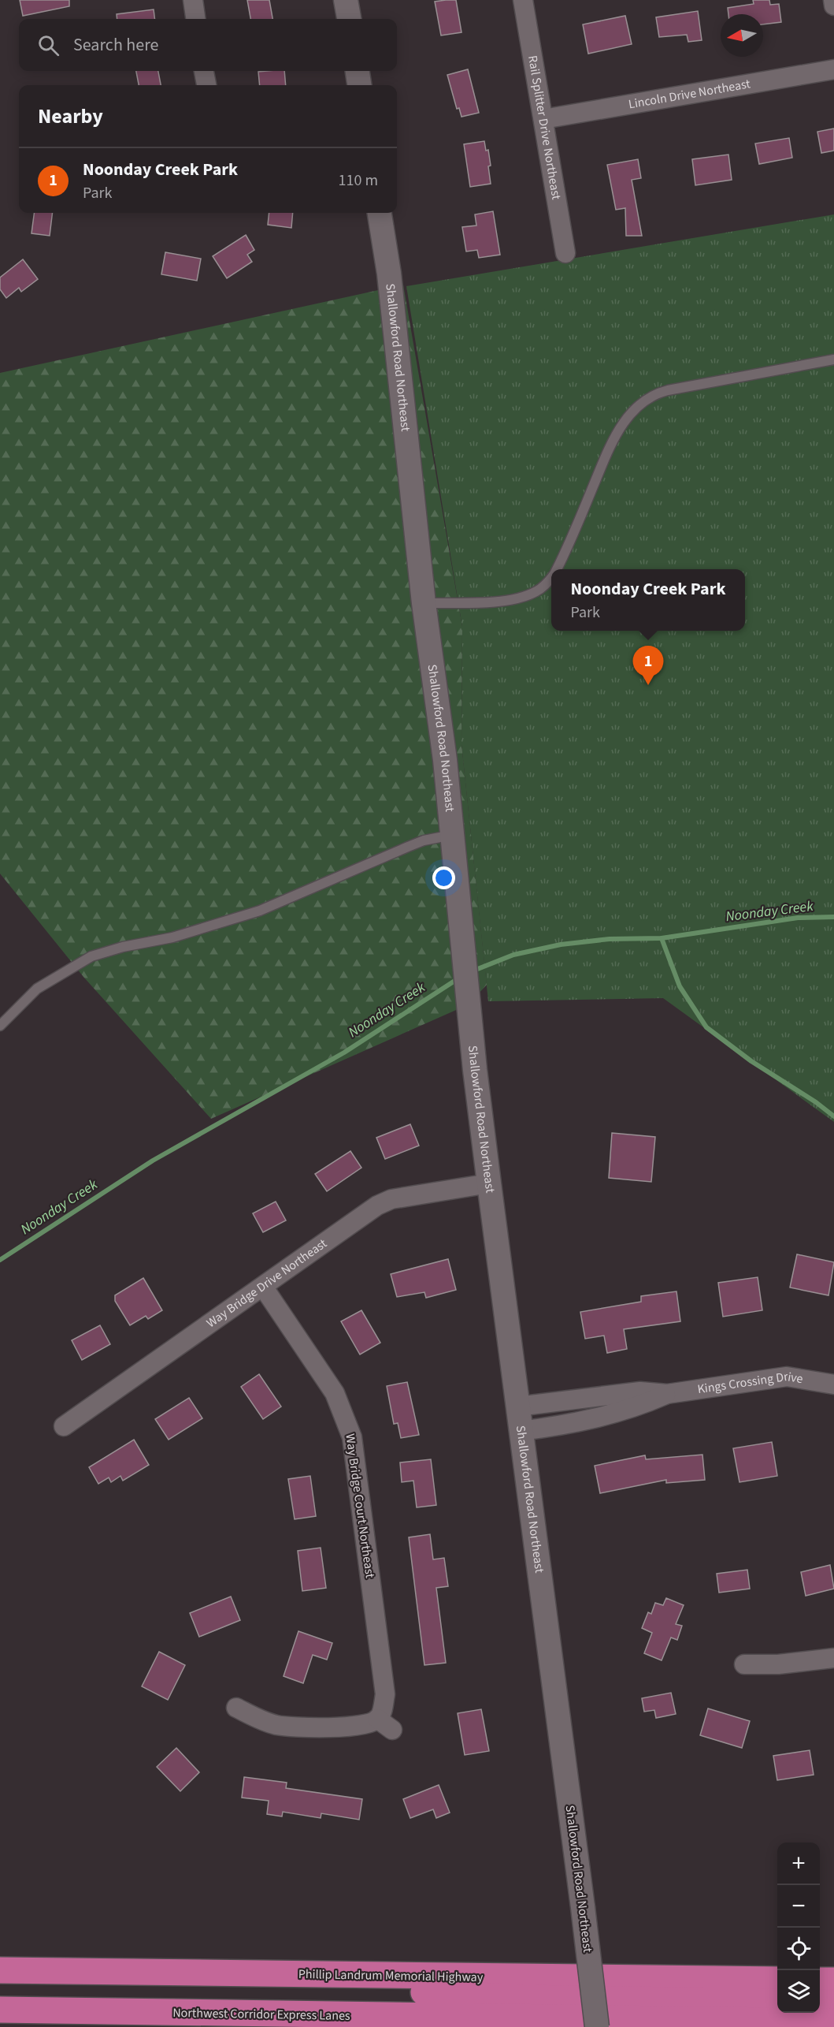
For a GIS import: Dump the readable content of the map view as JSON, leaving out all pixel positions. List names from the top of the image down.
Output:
{
  "streets": {
    "highway": ["Phillip Landrum Memorial Highway", "Northwest Corridor Express Lanes"],
    "street": [
      "Lincoln Drive Northeast",
      "Rail Splitter Drive Northeast",
      "Shallowford Road Northeast",
      "Way Bridge Drive Northeast",
      "Kings Crossing Drive",
      "Way Bridge Court Northeast"
    ]
  },
  "crossings": [
    ["Lincoln Drive Northeast", "Rail Splitter Drive Northeast"],
    ["Shallowford Road Northeast", "Way Bridge Drive Northeast"],
    ["Shallowford Road Northeast", "Kings Crossing Drive"],
    ["Way Bridge Drive Northeast", "Way Bridge Court Northeast"]
  ],
  "water": ["Noonday Creek"],
  "north": "left",
  "page": {
    "search": "Search here",
    "heading": "Nearby",
    "list": [
      {
        "mark": "1",
        "name": "Noonday Creek Park",
        "note": "Park",
        "value": "110 m"
      }
    ],
    "popup": ["Noonday Creek Park", "Park"],
    "pins": "1",
    "map_buttons": ["+", "−"]
  }
}
